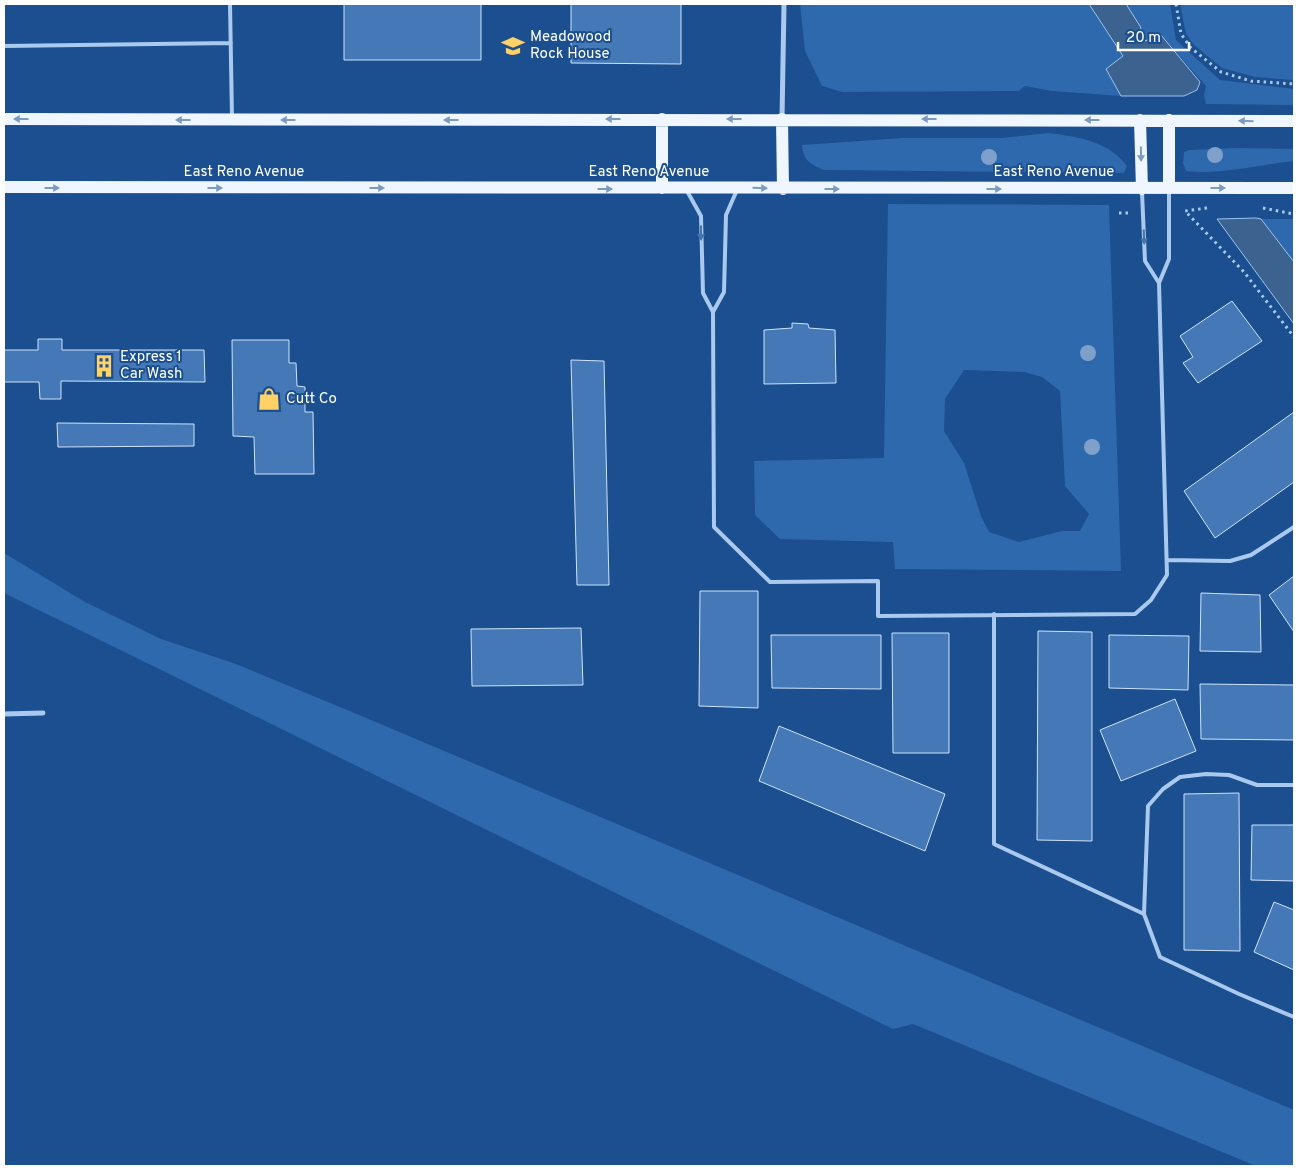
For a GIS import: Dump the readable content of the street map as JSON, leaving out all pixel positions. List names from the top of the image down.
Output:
{
  "streets": {
    "main road": ["East Reno Avenue"]
  },
  "places": {
    "school or university": ["Meadowood Rock House"],
    "building": ["Express 1 Car Wash"],
    "shop": ["Cutt Co"]
  },
  "scale_bar": "20 m"
}
